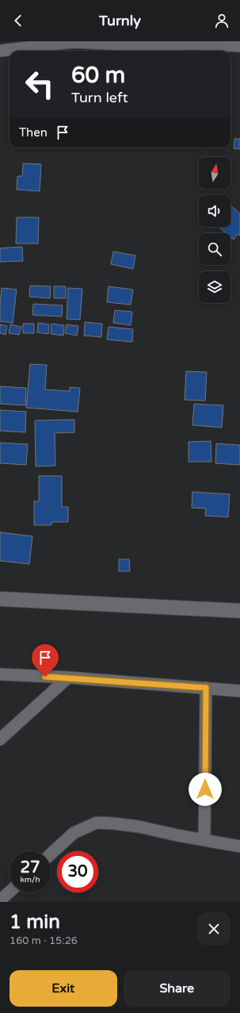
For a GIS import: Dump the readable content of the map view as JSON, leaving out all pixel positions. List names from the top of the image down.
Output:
{
  "north": "top",
  "page": {
    "header": "Turnly",
    "turn": ["60 m", "Turn left"],
    "then": "Then",
    "speed": "27 km/h",
    "limit": "30",
    "heading": ["1 min", "160 m · 15:26"],
    "buttons": ["Exit", "Share"]
  }
}
